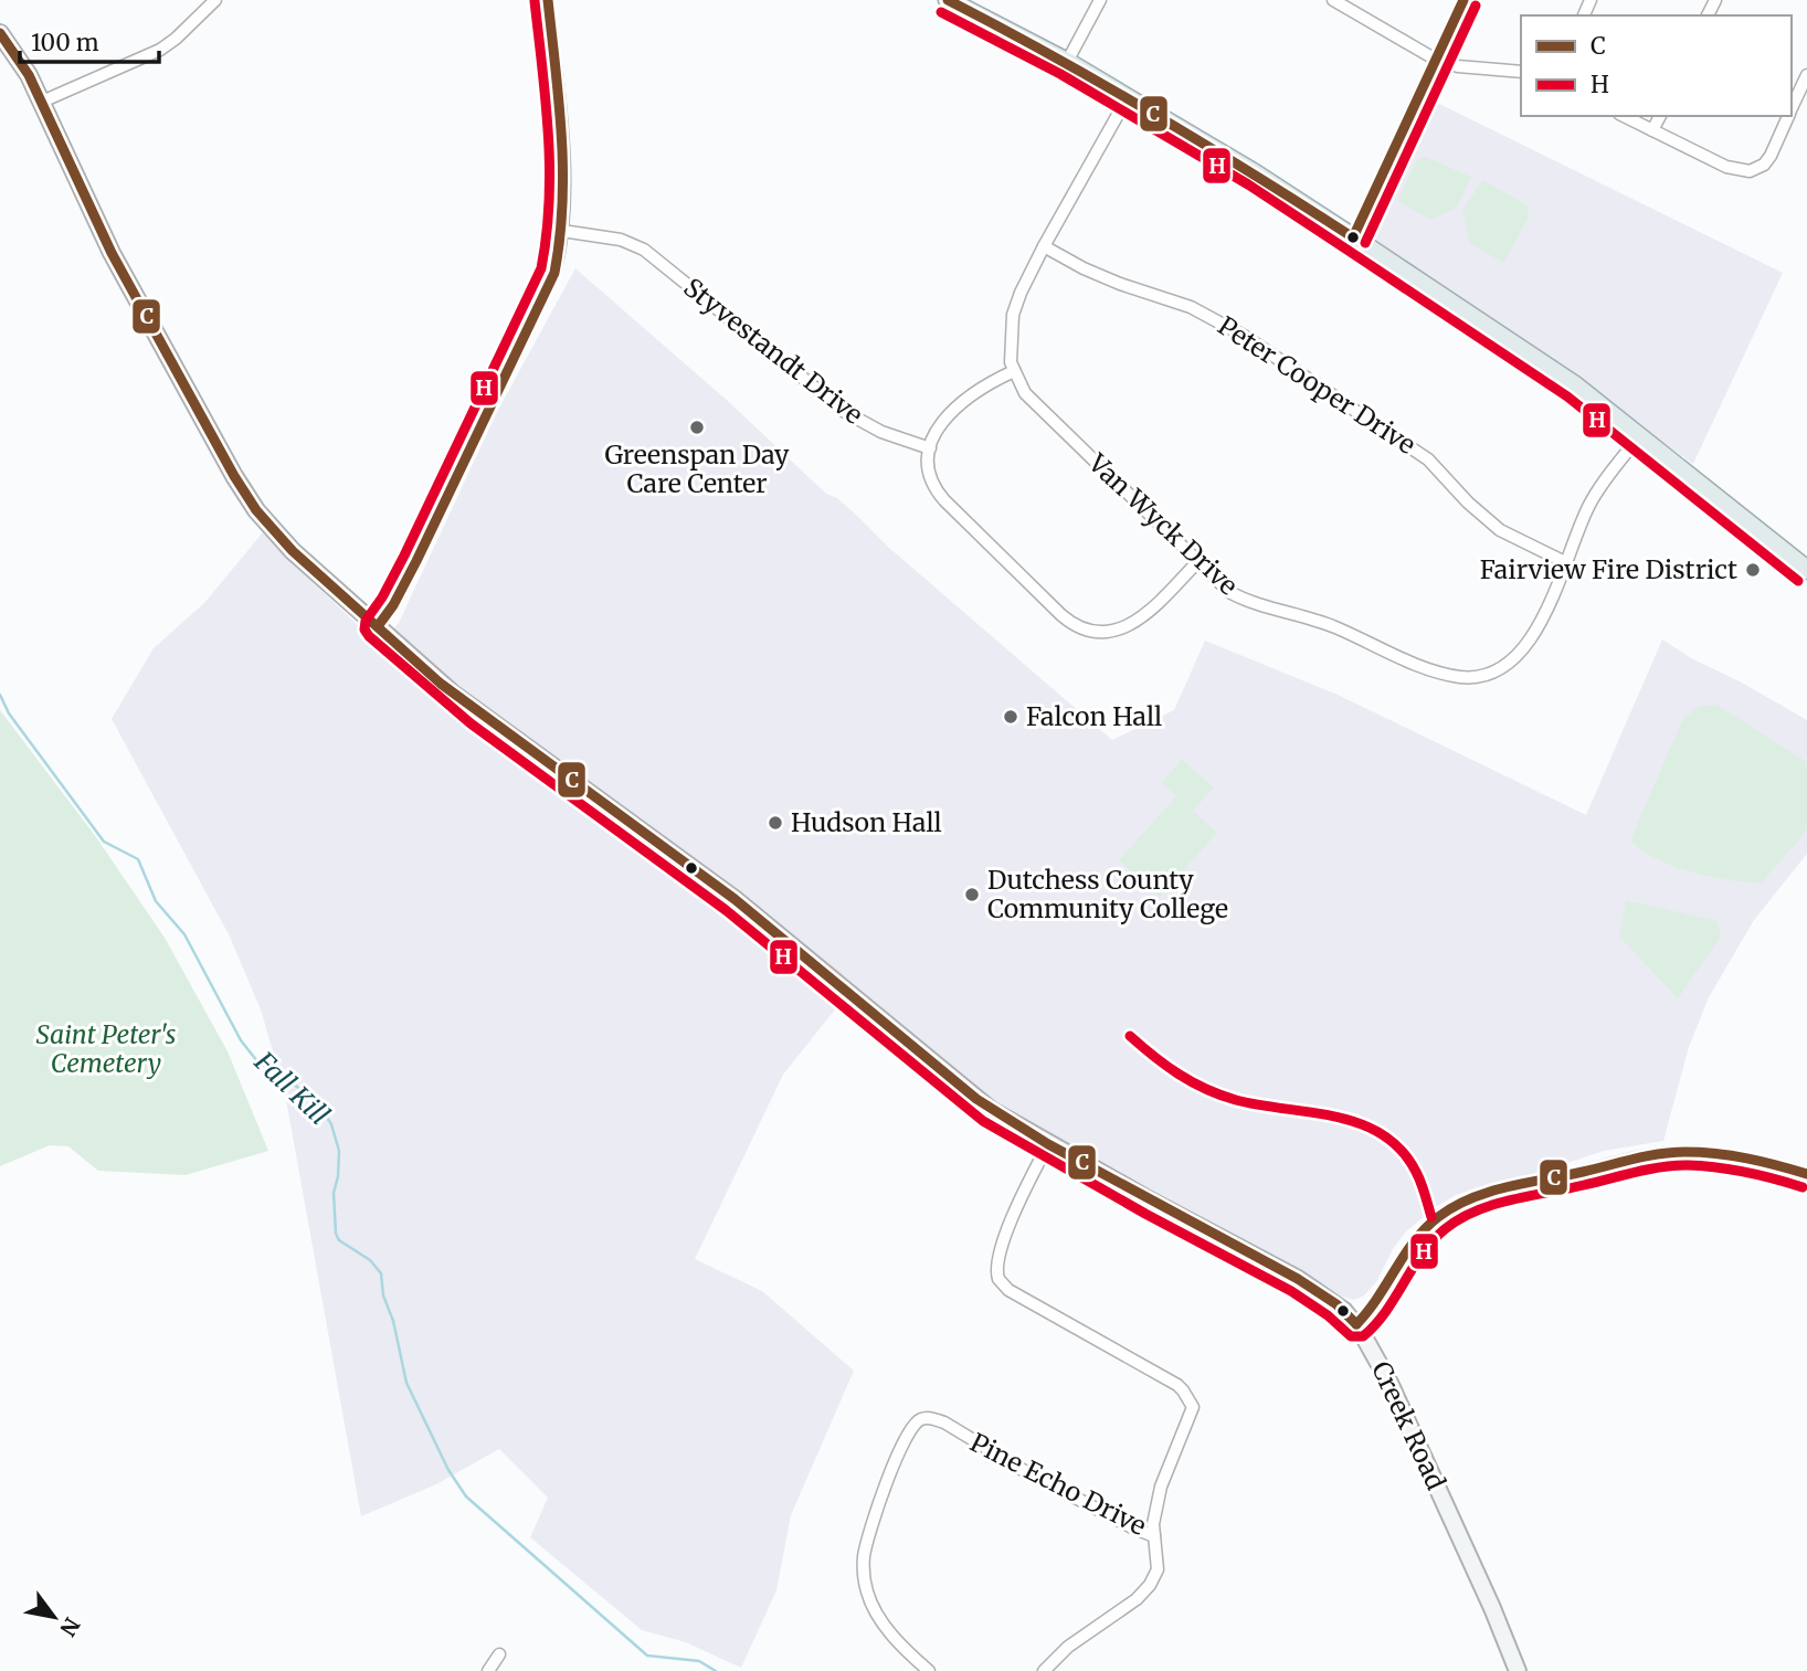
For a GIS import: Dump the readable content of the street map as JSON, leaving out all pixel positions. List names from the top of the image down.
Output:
{
  "streets": {
    "street": [
      "Styvestandt Drive",
      "Peter Cooper Drive",
      "Van Wyck Drive",
      "Creek Road",
      "Pine Echo Drive"
    ]
  },
  "crossings": [
    ["Peter Cooper Drive", "Van Wyck Drive"],
    ["Creek Road", "Pine Echo Drive"]
  ],
  "water": ["Fall Kill"],
  "parks": ["Saint Peter's Cemetery"],
  "places": [
    "Greenspan Day Care Center",
    "Fairview Fire District",
    "Falcon Hall",
    "Hudson Hall",
    "Dutchess County Community College"
  ],
  "lines": ["transit line C", "transit line H"],
  "legend": ["C", "H"],
  "scale_bar": "100 m",
  "north": "bottom right"
}
